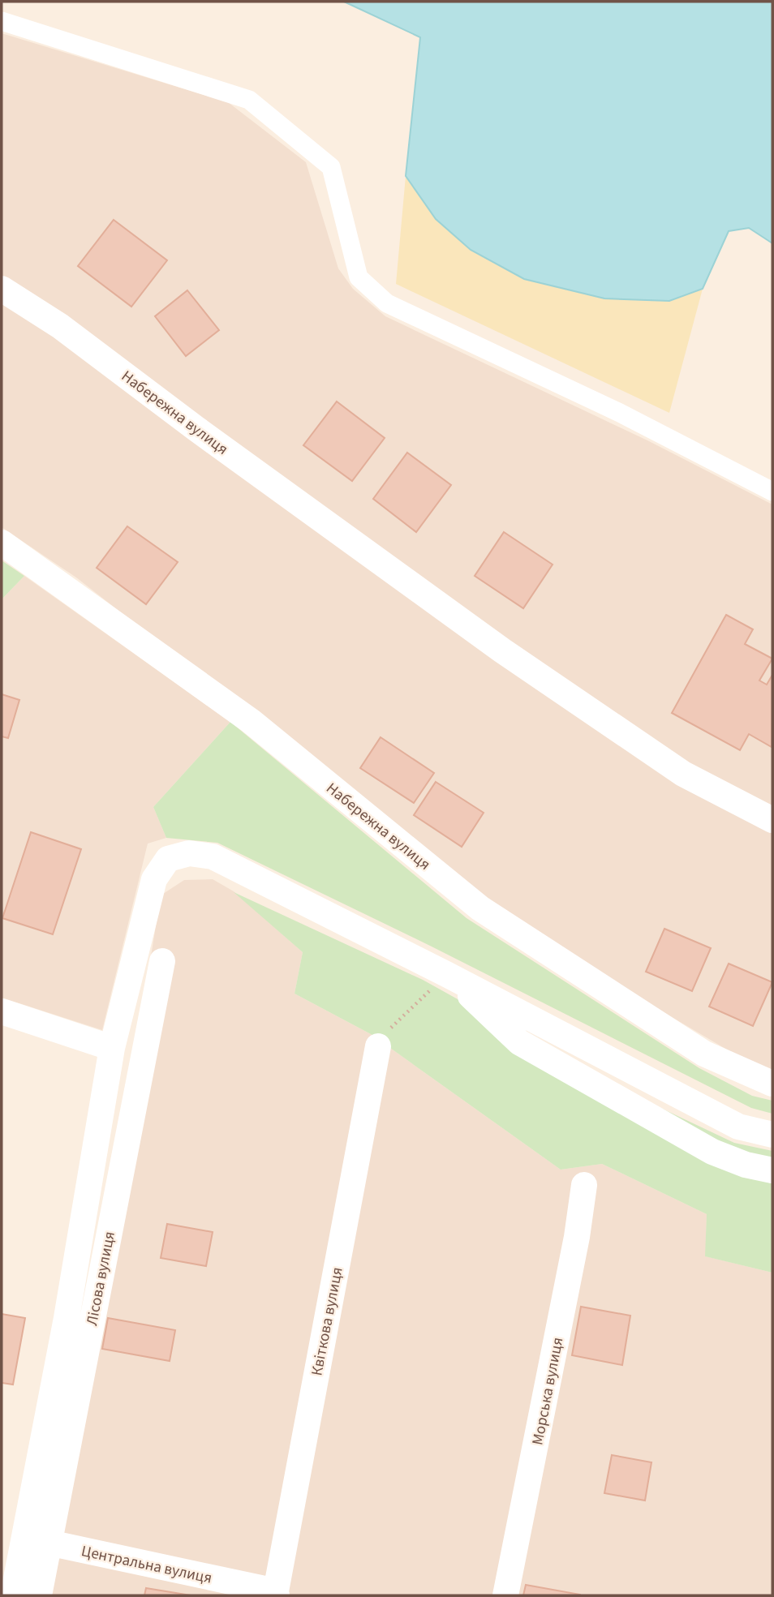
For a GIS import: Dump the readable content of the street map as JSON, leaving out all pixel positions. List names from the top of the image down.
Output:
{
  "streets": {
    "street": [
      "Набережна вулиця",
      "Лісова вулиця",
      "Квіткова вулиця",
      "Морська вулиця",
      "Центральна вулиця"
    ]
  },
  "crossings": [
    ["Лісова вулиця", "Центральна вулиця"],
    ["Квіткова вулиця", "Центральна вулиця"]
  ]
}
